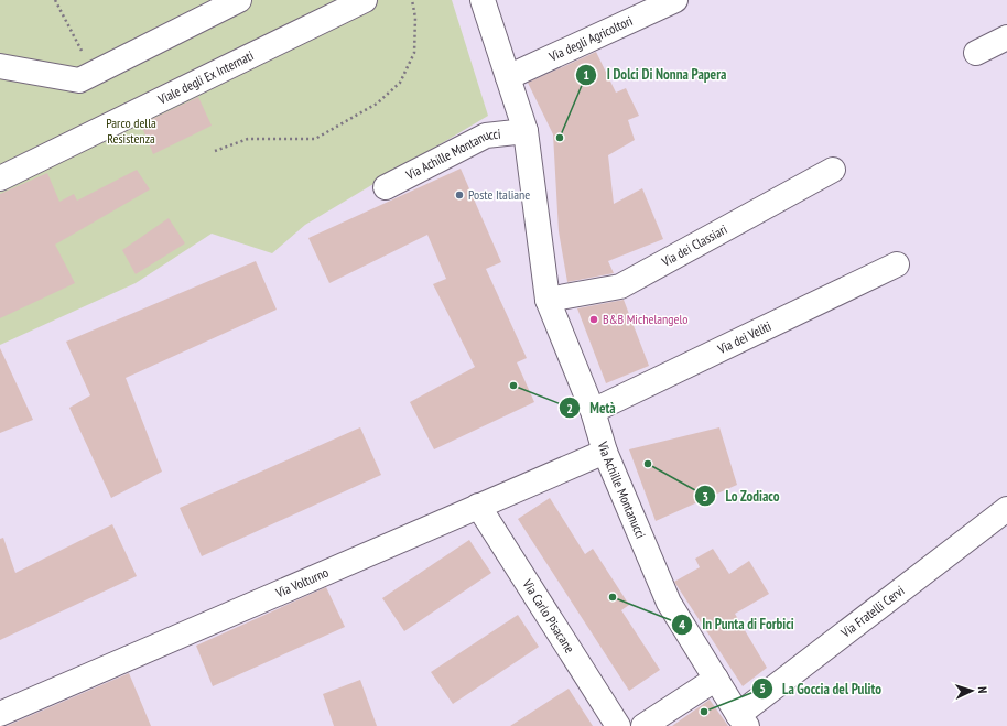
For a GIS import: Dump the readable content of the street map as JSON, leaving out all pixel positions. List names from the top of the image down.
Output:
{
  "streets": {
    "street": [
      "Via degli Agricoltori",
      "Viale degli Ex Internati",
      "Via Achille Montanucci",
      "Via dei Classiari",
      "Via dei Veliti",
      "Via Volturno",
      "Via Fratelli Cervi",
      "Via Carlo Pisacane"
    ]
  },
  "crossings": [
    ["Via degli Agricoltori", "Via Achille Montanucci"],
    ["Via Achille Montanucci", "Via dei Classiari"],
    ["Via Achille Montanucci", "Via dei Veliti"],
    ["Via Achille Montanucci", "Via Volturno"],
    ["Via Achille Montanucci", "Via Fratelli Cervi"],
    ["Via Volturno", "Via Carlo Pisacane"]
  ],
  "parks": ["Parco della Resistenza"],
  "places": [
    "I Dolci Di Nonna Papera",
    "Poste Italiane",
    "B&B Michelangelo",
    "Metà",
    "Lo Zodiaco",
    "In Punta di Forbici",
    "La Goccia del Pulito"
  ],
  "north": "right"
}
